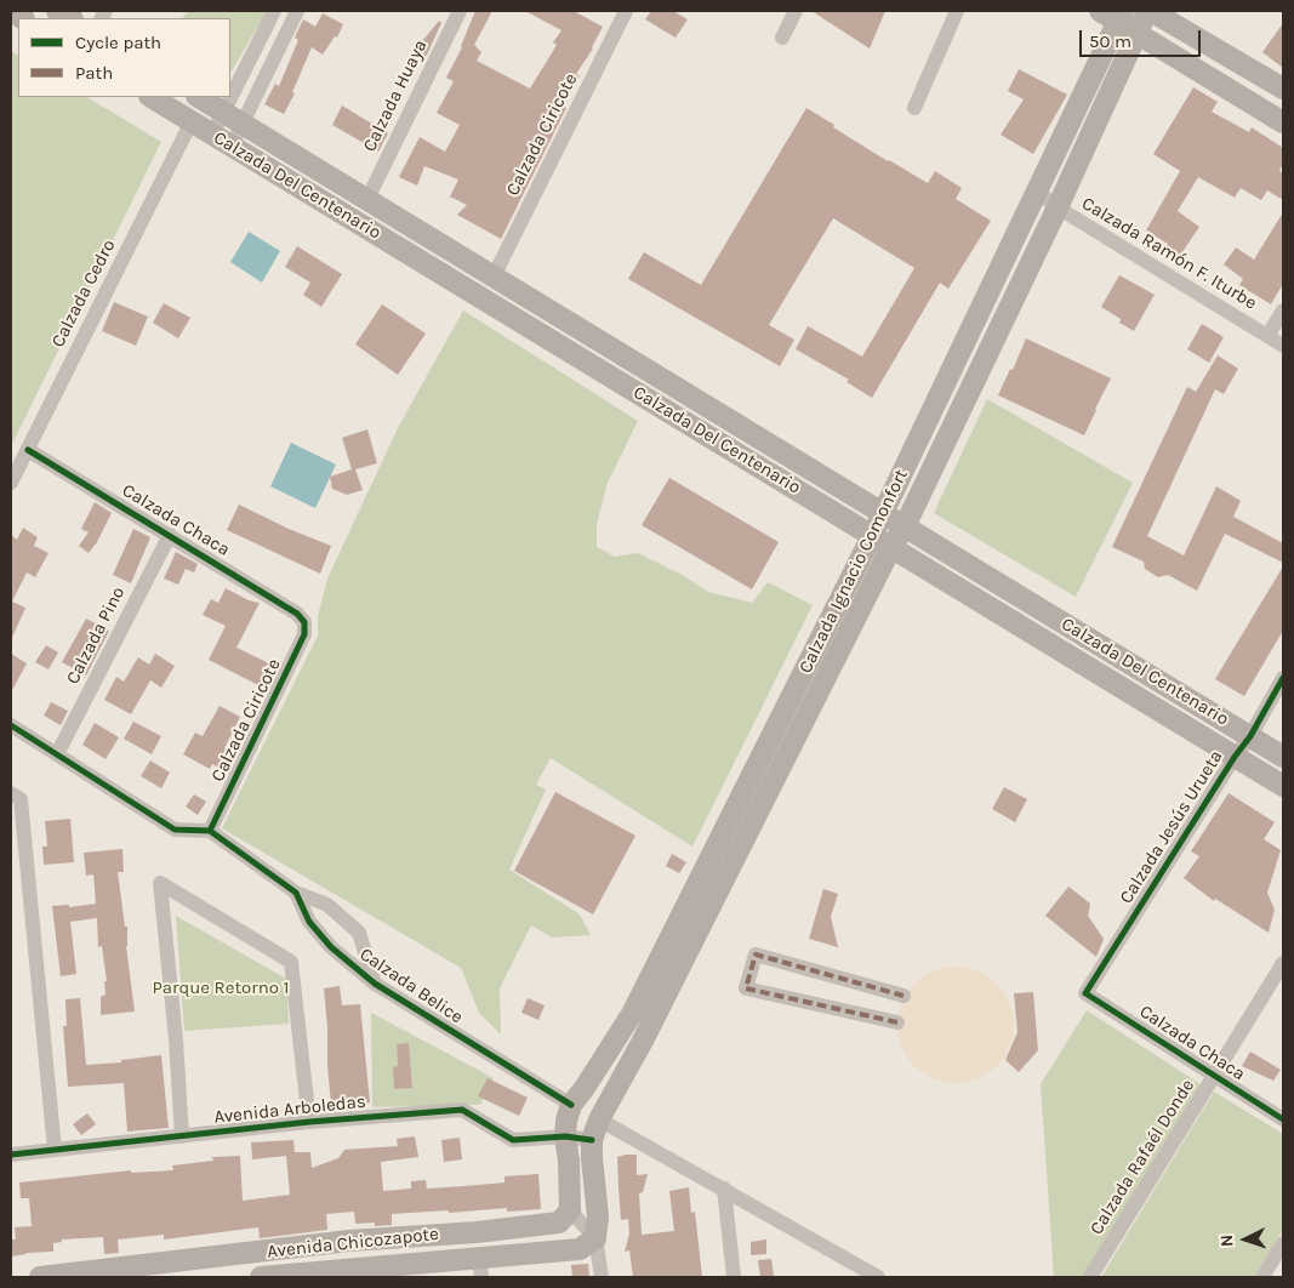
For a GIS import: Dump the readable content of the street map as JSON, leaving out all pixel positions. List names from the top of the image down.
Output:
{
  "streets": {
    "main road": ["Calzada Del Centenario", "Calzada Ignacio Comonfort", "Avenida Chicozapote"],
    "street": [
      "Calzada Huaya",
      "Calzada Ciricote",
      "Calzada Ramón F. Iturbe",
      "Calzada Cedro",
      "Calzada Chaca",
      "Calzada Pino",
      "Calzada Jesús Urueta",
      "Calzada Belice",
      "Avenida Arboledas",
      "Calzada Rafaél Donde"
    ]
  },
  "crossings": [
    ["Calzada Huaya", "Calzada Del Centenario"],
    ["Calzada Ciricote", "Calzada Del Centenario"],
    ["Calzada Ciricote", "Calzada Chaca"],
    ["Calzada Ciricote", "Calzada Belice"],
    ["Calzada Del Centenario", "Calzada Cedro"],
    ["Calzada Del Centenario", "Calzada Ignacio Comonfort"],
    ["Calzada Del Centenario", "Calzada Jesús Urueta"],
    ["Calzada Ramón F. Iturbe", "Calzada Ignacio Comonfort"],
    ["Calzada Cedro", "Calzada Chaca"],
    ["Calzada Chaca", "Calzada Pino"],
    ["Calzada Chaca", "Calzada Jesús Urueta"],
    ["Calzada Chaca", "Calzada Rafaél Donde"],
    ["Calzada Ignacio Comonfort", "Calzada Belice"],
    ["Calzada Ignacio Comonfort", "Avenida Arboledas"],
    ["Calzada Belice", "Avenida Arboledas"]
  ],
  "parks": ["Parque Retorno 1"],
  "legend": ["Cycle path", "Path"],
  "scale_bar": "50 m",
  "north": "left"
}
